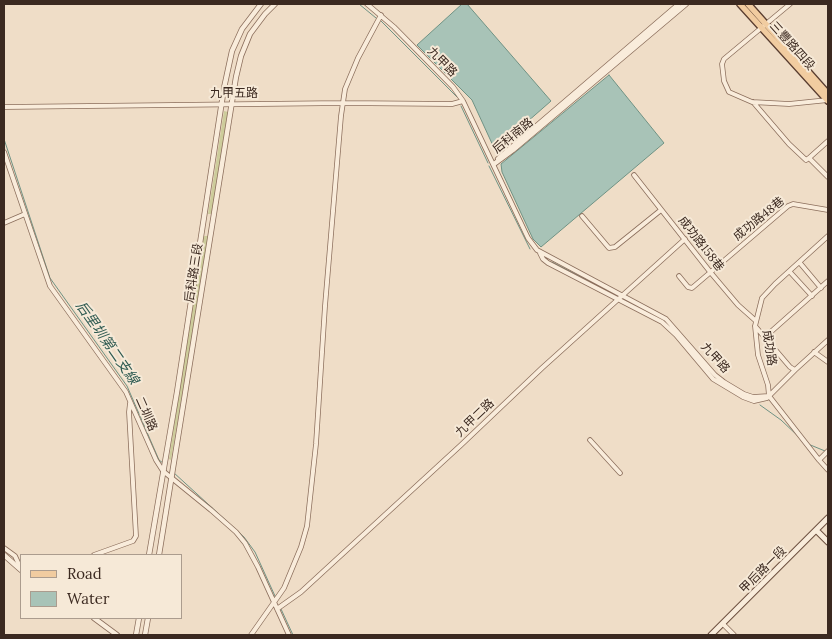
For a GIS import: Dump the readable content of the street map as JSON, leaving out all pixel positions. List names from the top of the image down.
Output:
{
  "streets": {
    "main road": ["三豐路四段", "甲后路一段"],
    "street": [
      "九甲路",
      "九甲五路",
      "后科南路",
      "成功路48巷",
      "成功路158巷",
      "后科路三段",
      "成功路",
      "二圳路",
      "九甲二路"
    ]
  },
  "crossings": [
    ["九甲路", "九甲五路"],
    ["九甲路", "后科南路"],
    ["九甲路", "成功路"],
    ["九甲路", "九甲二路"],
    ["九甲五路", "后科路三段"],
    ["成功路48巷", "成功路158巷"],
    ["成功路158巷", "成功路"],
    ["成功路158巷", "九甲二路"],
    ["后科路三段", "二圳路"],
    ["二圳路", "九甲二路"]
  ],
  "water": ["后里圳第二支線"],
  "legend": ["Road", "Water"]
}
